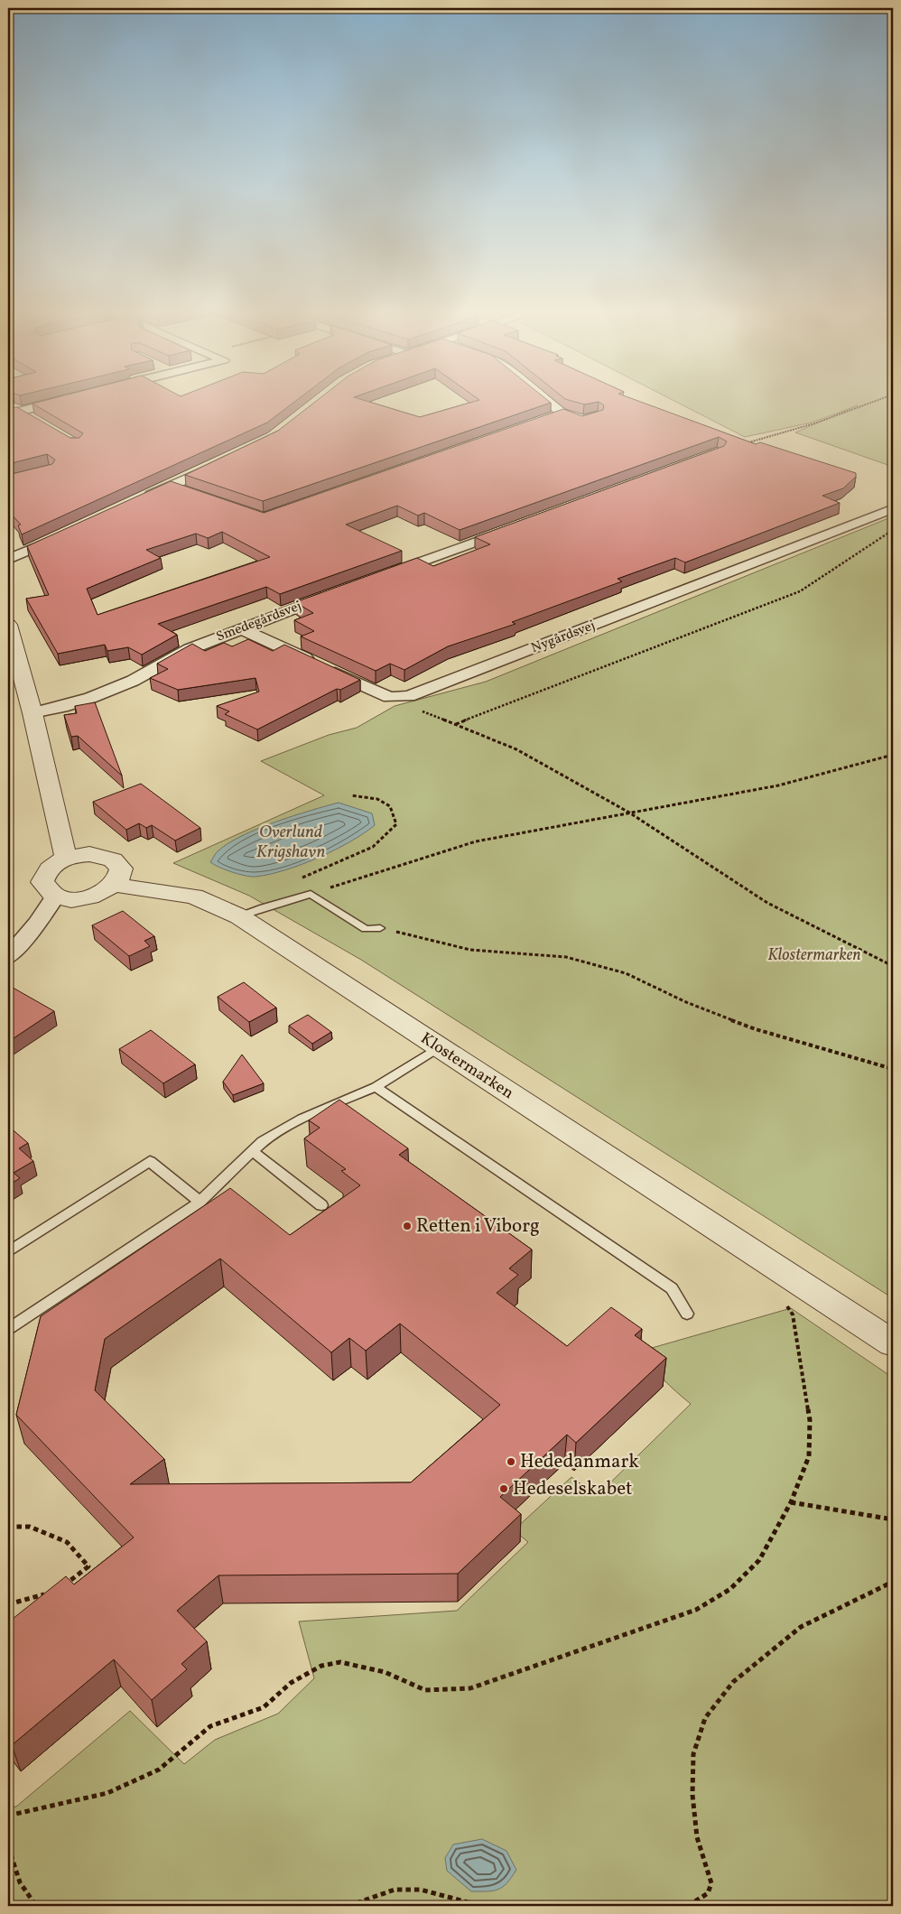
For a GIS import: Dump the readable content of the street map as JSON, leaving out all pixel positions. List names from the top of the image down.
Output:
{
  "streets": {
    "street": ["Smedegårdsvej", "Nygårdsvej", "Klostermarken"]
  },
  "crossings": [
    ["Smedegårdsvej", "Nygårdsvej"]
  ],
  "water": ["Overlund Krigshavn"],
  "parks": ["Klostermarken"],
  "places": ["Retten i Viborg", "Hededanmark", "Hedeselskabet"]
}
